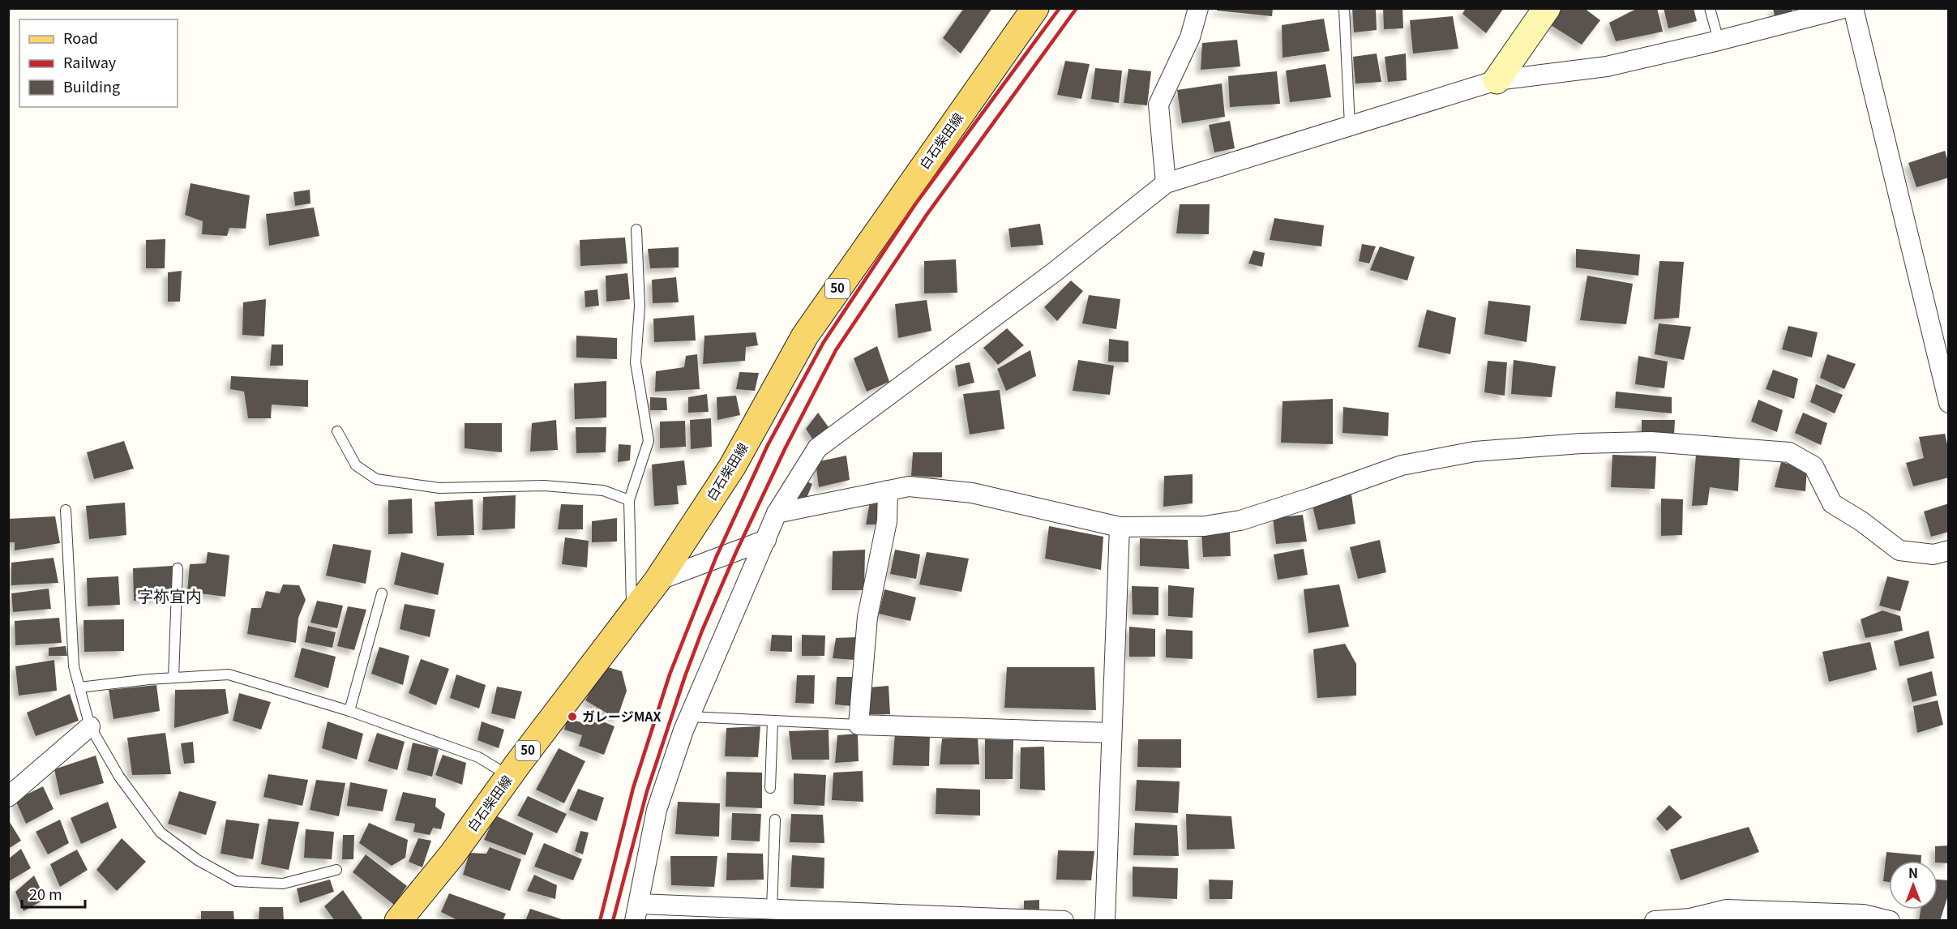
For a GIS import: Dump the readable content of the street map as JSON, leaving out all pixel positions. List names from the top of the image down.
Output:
{
  "streets": {
    "main road": ["白石柴田線", "50"]
  },
  "districts": ["字祢宜内"],
  "places": ["ガレージMAX"],
  "legend": ["Road", "Railway", "Building"],
  "scale_bar": "20 m",
  "north": "top"
}
